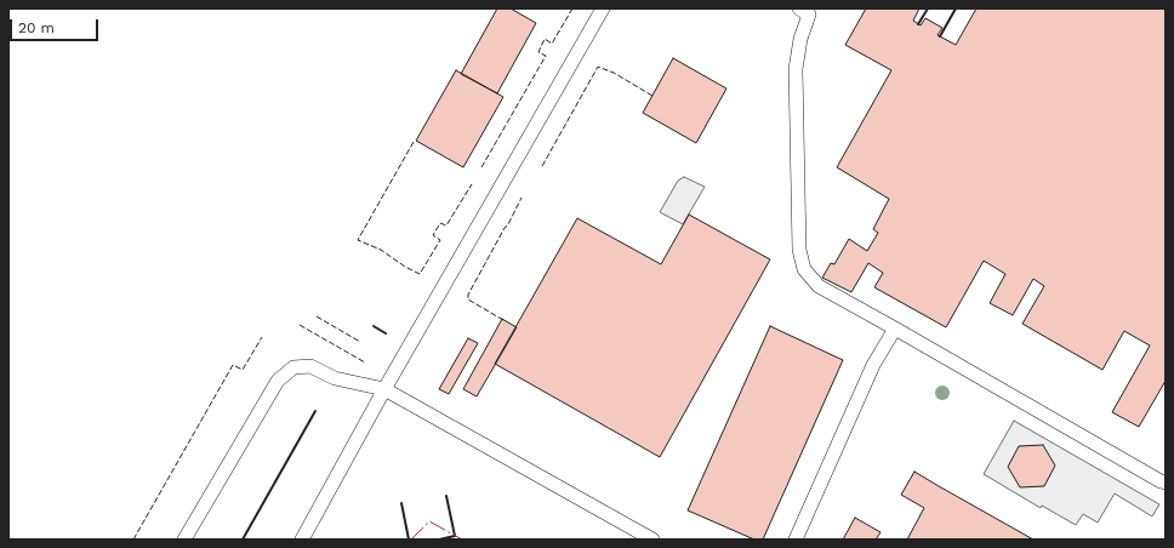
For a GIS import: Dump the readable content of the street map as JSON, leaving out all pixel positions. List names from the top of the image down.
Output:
{
  "scale_bar": "20 m"
}
